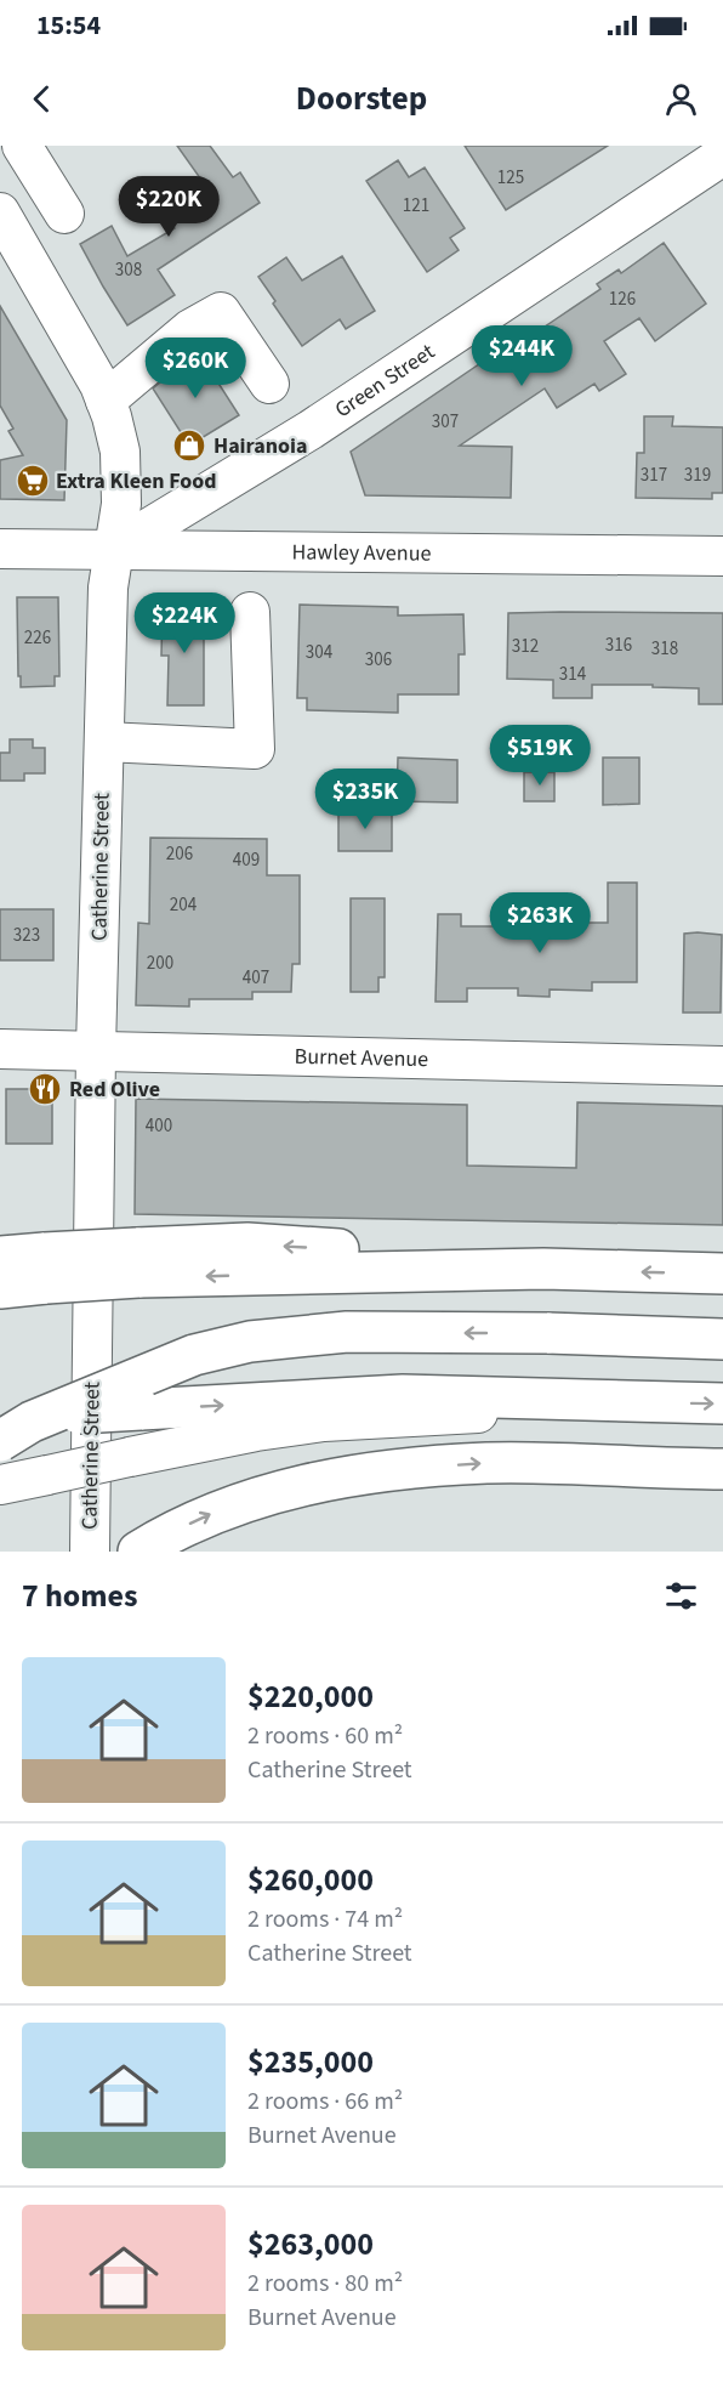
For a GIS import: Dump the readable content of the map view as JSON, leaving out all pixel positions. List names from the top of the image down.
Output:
{
  "streets": {
    "street": [
      "Green Street",
      "Hawley Avenue",
      "Catherine Street",
      "Burnet Avenue"
    ]
  },
  "crossings": [
    ["Green Street", "Hawley Avenue"],
    ["Green Street", "Catherine Street"],
    ["Hawley Avenue", "Catherine Street"],
    ["Catherine Street", "Burnet Avenue"]
  ],
  "places": {
    "shop": ["Hairanoia"],
    "supermarket": ["Extra Kleen Food"],
    "restaurant": ["Red Olive"]
  },
  "house_numbers": [
    "125",
    "121",
    "308",
    "126",
    "307",
    "317",
    "319",
    "226",
    "316",
    "312",
    "318",
    "304",
    "306",
    "314",
    "206",
    "409",
    "204",
    "323",
    "200",
    "407",
    "400"
  ],
  "page": {
    "status": "15:54",
    "header": "Doorstep",
    "price": [
      "$220K",
      "$244K",
      "$260K",
      "$224K",
      "$519K",
      "$235K",
      "$263K"
    ],
    "heading": "7 homes",
    "list": [
      {
        "name": "$220,000",
        "note": "2 rooms · 60 m² · Catherine Street"
      },
      {
        "name": "$260,000",
        "note": "2 rooms · 74 m² · Catherine Street"
      },
      {
        "name": "$235,000",
        "note": "2 rooms · 66 m² · Burnet Avenue"
      },
      {
        "name": "$263,000",
        "note": "2 rooms · 80 m² · Burnet Avenue"
      }
    ]
  }
}
